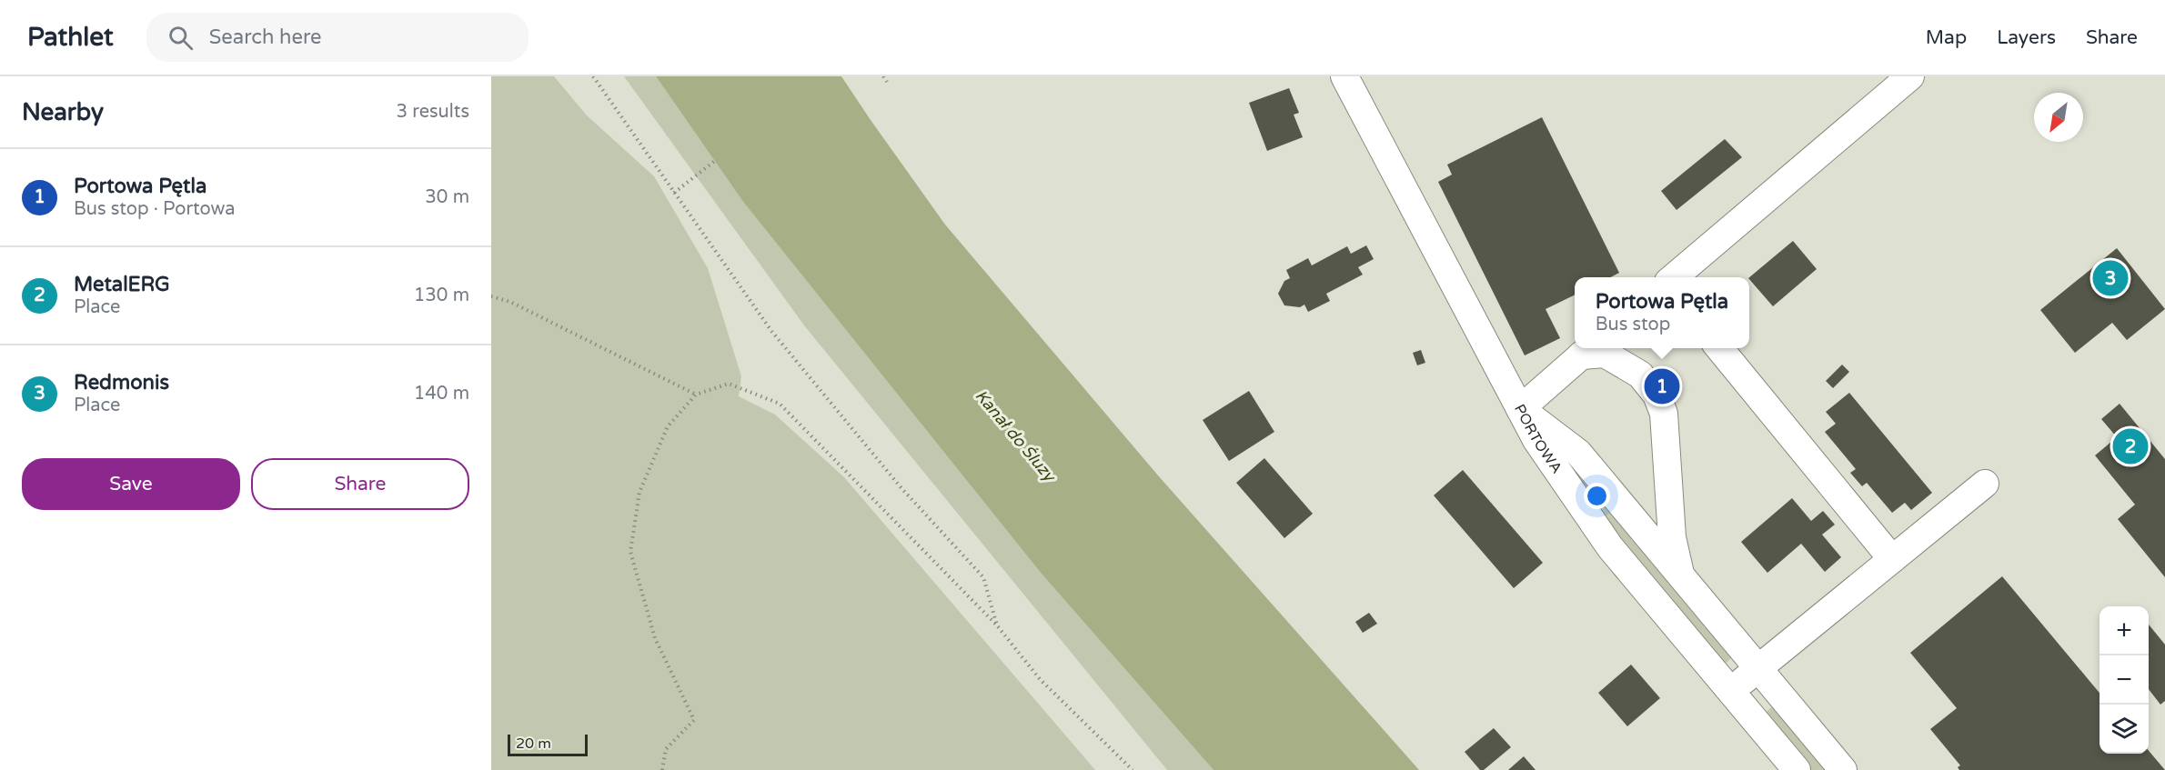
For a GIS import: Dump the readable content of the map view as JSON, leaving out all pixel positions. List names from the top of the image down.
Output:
{
  "streets": {
    "street": ["PORTOWA"]
  },
  "water": ["Kanał do Śluzy"],
  "scale_bar": "20 m",
  "north": "bottom left",
  "page": {
    "header": "Pathlet",
    "search": "Search here",
    "nav": ["Map", "Layers", "Share"],
    "heading": ["Nearby", "3 results"],
    "list": [
      {
        "mark": "1",
        "name": "Portowa Pętla",
        "note": "Bus stop · Portowa",
        "value": "30 m"
      },
      {
        "mark": "2",
        "name": "MetalERG",
        "note": "Place",
        "value": "130 m"
      },
      {
        "mark": "3",
        "name": "Redmonis",
        "note": "Place",
        "value": "140 m"
      }
    ],
    "pins": ["3", "1", "2"],
    "popup": ["Portowa Pętla", "Bus stop"],
    "buttons": ["Save", "Share"],
    "map_buttons": ["+", "−"],
    "scale": "20 m"
  }
}
